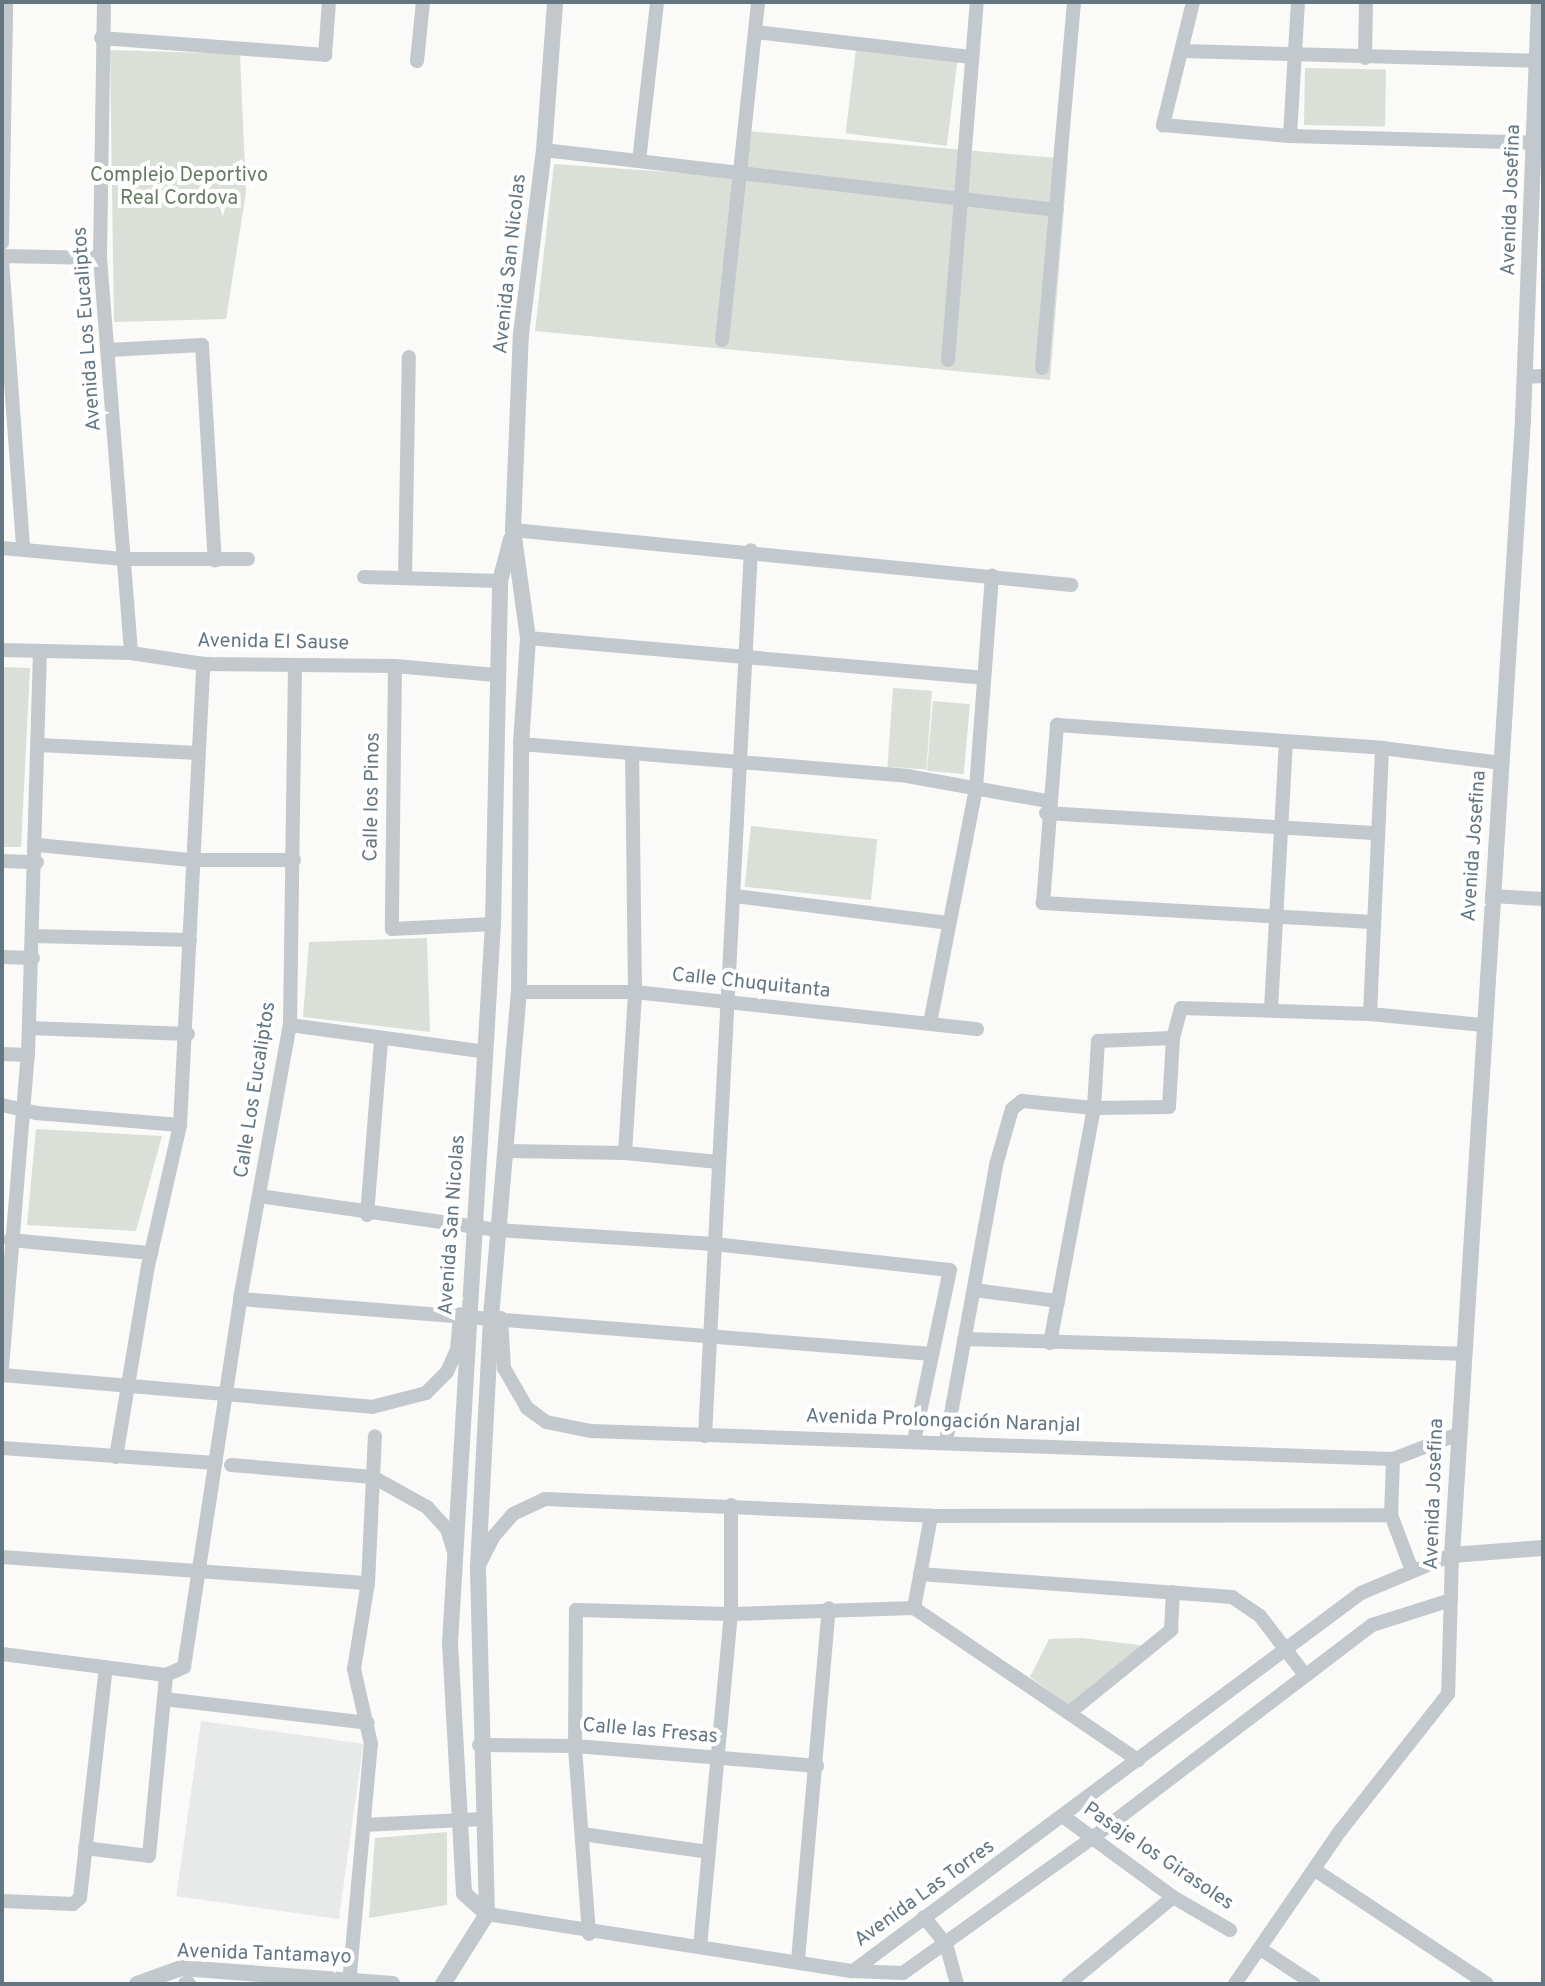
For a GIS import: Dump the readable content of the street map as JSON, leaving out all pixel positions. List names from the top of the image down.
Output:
{
  "streets": {
    "street": [
      "Avenida Josefina",
      "Avenida San Nicolas",
      "Avenida Los Eucaliptos",
      "Avenida El Sause",
      "Calle los Pinos",
      "Calle Chuquitanta",
      "Calle Los Eucaliptos",
      "Avenida Prolongación Naranjal",
      "Calle las Fresas",
      "Pasaje los Girasoles",
      "Avenida Las Torres",
      "Avenida Tantamayo"
    ]
  },
  "crossings": [
    ["Avenida Josefina", "Avenida Prolongación Naranjal"],
    ["Avenida Josefina", "Avenida Las Torres"],
    ["Avenida San Nicolas", "Avenida El Sause"],
    ["Avenida San Nicolas", "Calle los Pinos"],
    ["Avenida San Nicolas", "Calle Chuquitanta"],
    ["Avenida San Nicolas", "Avenida Prolongación Naranjal"],
    ["Avenida San Nicolas", "Calle las Fresas"],
    ["Avenida Los Eucaliptos", "Avenida El Sause"],
    ["Avenida El Sause", "Calle los Pinos"],
    ["Avenida El Sause", "Calle Los Eucaliptos"],
    ["Pasaje los Girasoles", "Avenida Las Torres"]
  ],
  "parks": ["Complejo Deportivo Real Cordova"]
}
